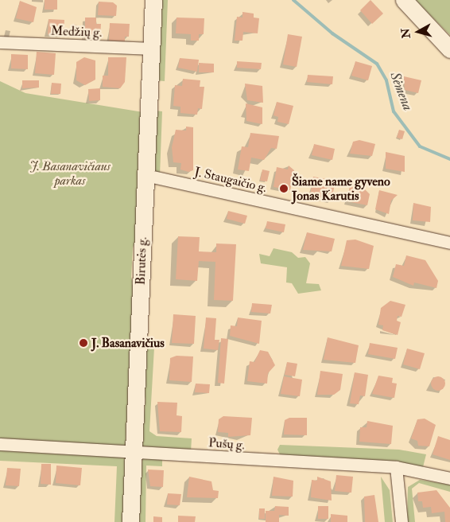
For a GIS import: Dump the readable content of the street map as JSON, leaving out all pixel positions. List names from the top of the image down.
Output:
{
  "streets": {
    "street": [
      "Medžių g.",
      "J. Staugaičio g.",
      "Birutės g.",
      "Pušų g."
    ]
  },
  "crossings": [
    ["Medžių g.", "Birutės g."],
    ["J. Staugaičio g.", "Birutės g."],
    ["Birutės g.", "Pušų g."]
  ],
  "water": ["Sėmena"],
  "parks": ["J. Basanavičiaus parkas"],
  "places": ["Šiame name gyveno Jonas Karutis", "J. Basanavičius"],
  "north": "left"
}
